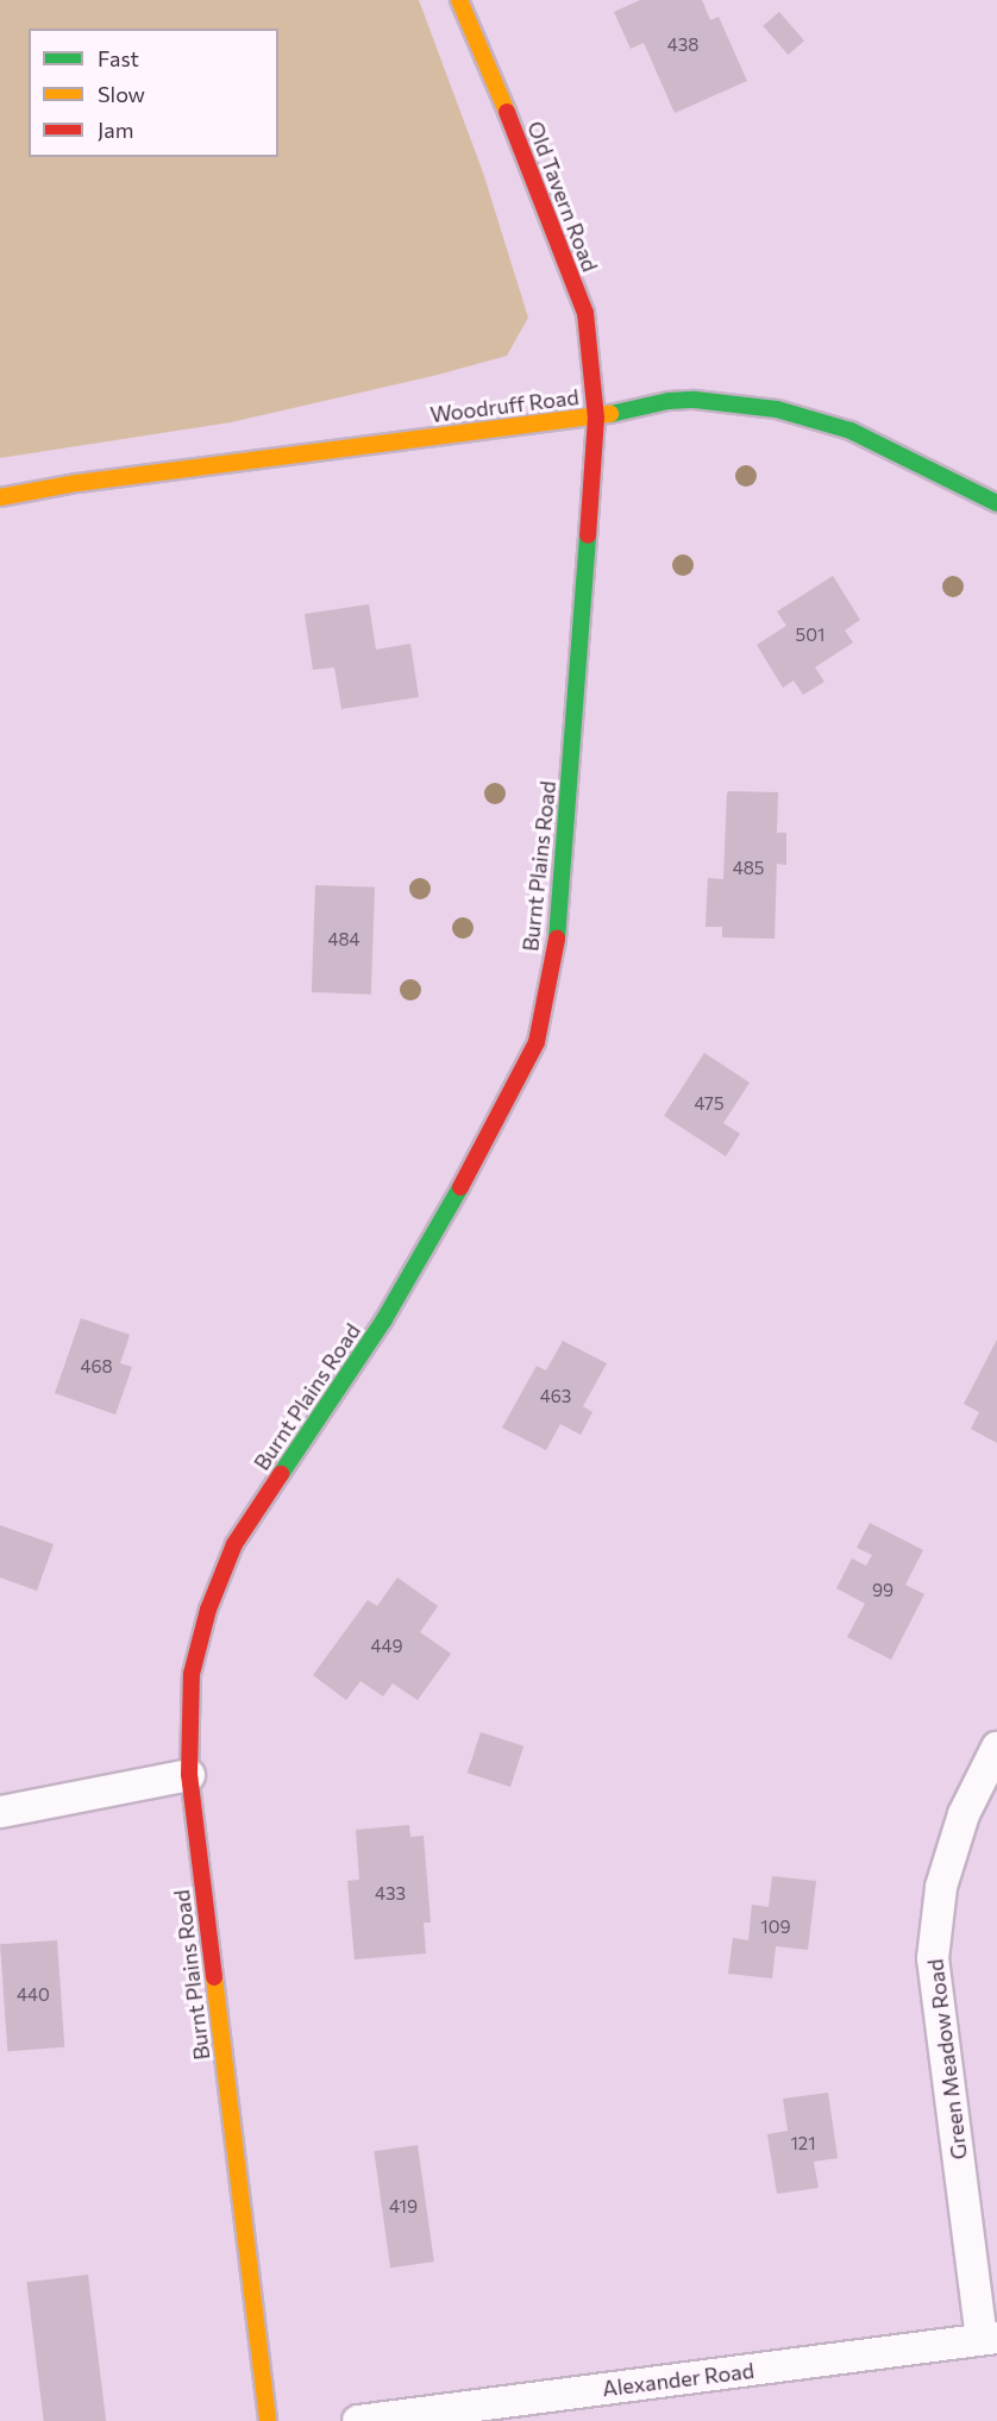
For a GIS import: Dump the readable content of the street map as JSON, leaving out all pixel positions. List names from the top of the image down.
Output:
{
  "streets": {
    "main road": ["Old Tavern Road", "Woodruff Road", "Burnt Plains Road"],
    "street": ["Green Meadow Road", "Alexander Road"]
  },
  "crossings": [
    ["Old Tavern Road", "Woodruff Road"],
    ["Old Tavern Road", "Burnt Plains Road"],
    ["Woodruff Road", "Burnt Plains Road"],
    ["Green Meadow Road", "Alexander Road"]
  ],
  "house_numbers": [
    "438",
    "501",
    "485",
    "484",
    "475",
    "468",
    "463",
    "99",
    "449",
    "433",
    "109",
    "440",
    "121",
    "419"
  ],
  "legend": ["Fast", "Slow", "Jam"]
}
